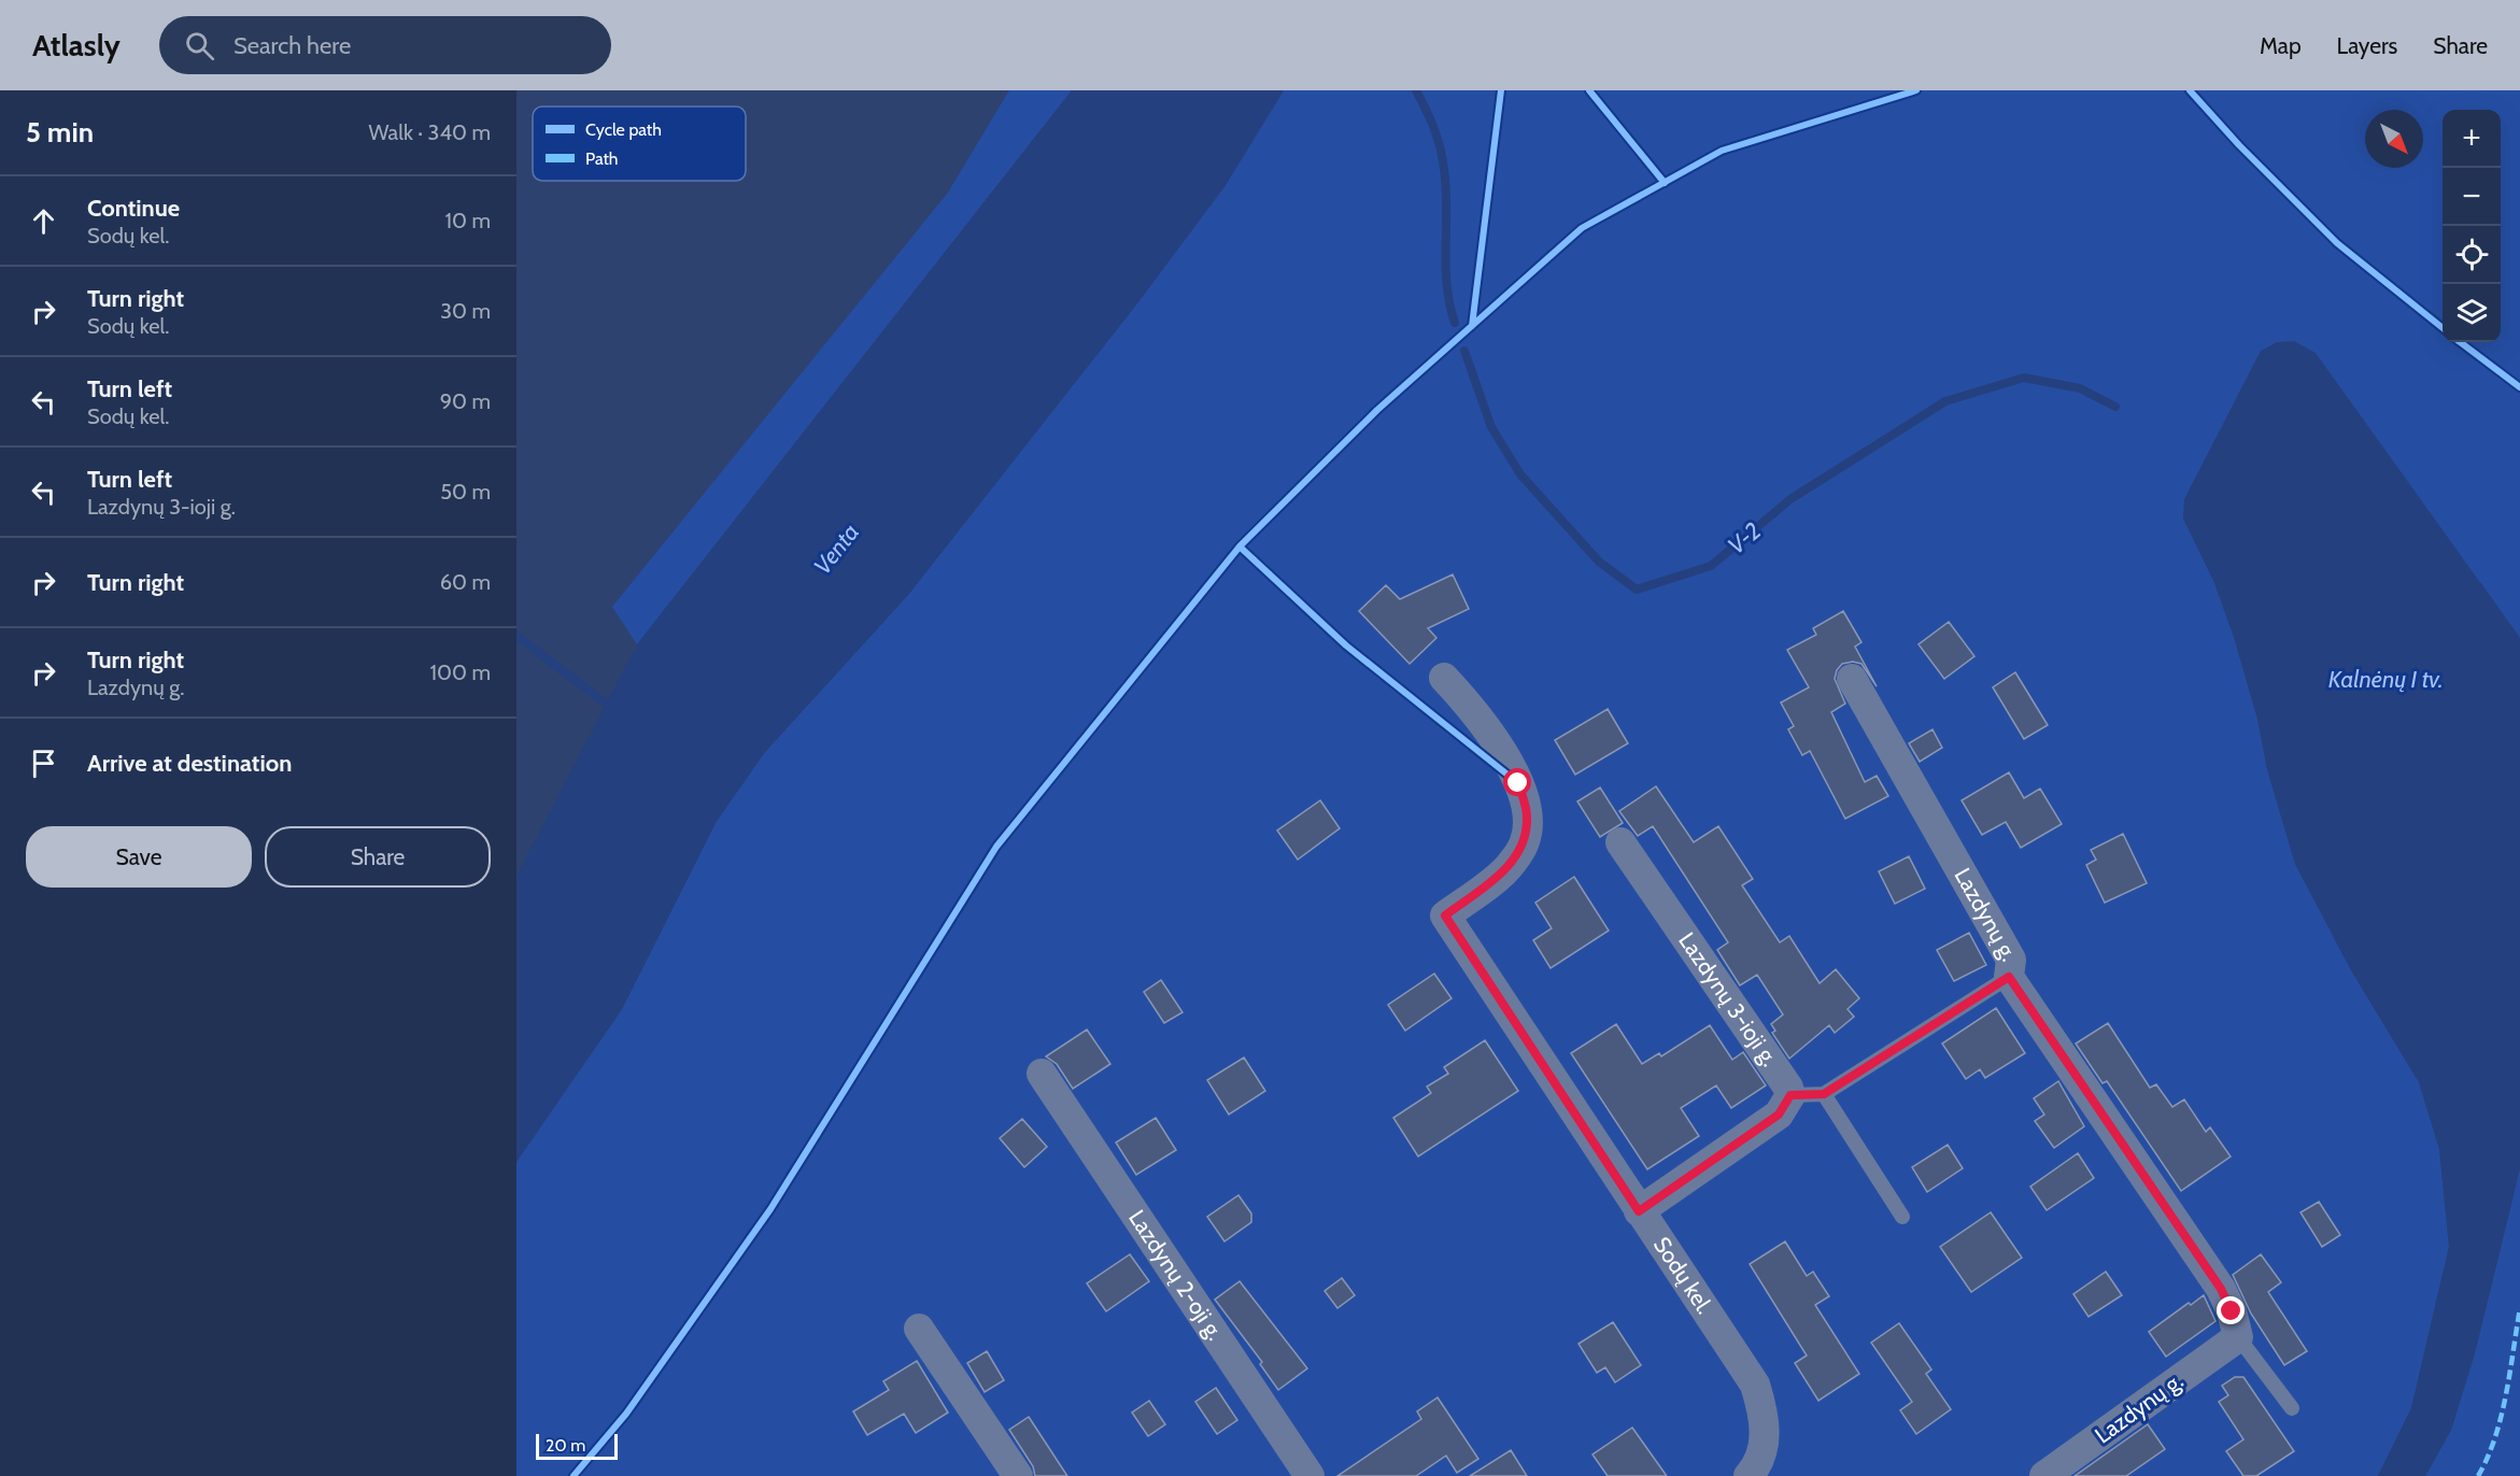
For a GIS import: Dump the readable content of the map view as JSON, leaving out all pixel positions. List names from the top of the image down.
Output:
{
  "streets": {
    "street": [
      "Lazdynų g.",
      "Lazdynų 3-ioji g.",
      "Lazdynų 2-oji g.",
      "Sodų kel."
    ]
  },
  "water": ["V-2", "Venta", "Kalnėnų I tv."],
  "legend": ["Cycle path", "Path"],
  "scale_bar": "20 m",
  "north": "bottom right",
  "page": {
    "header": "Atlasly",
    "search": "Search here",
    "nav": ["Map", "Layers", "Share"],
    "heading": ["5 min", "Walk · 340 m"],
    "map_buttons": ["+", "−"],
    "list": [
      ["Continue", "Sodų kel.", "10 m"],
      ["Turn right", "Sodų kel.", "30 m"],
      ["Turn left", "Sodų kel.", "90 m"],
      ["Turn left", "Lazdynų 3-ioji g.", "50 m"],
      ["Turn right", "60 m"],
      ["Turn right", "Lazdynų g.", "100 m"],
      "Arrive at destination"
    ],
    "buttons": ["Save", "Share"],
    "scale": "20 m"
  }
}
